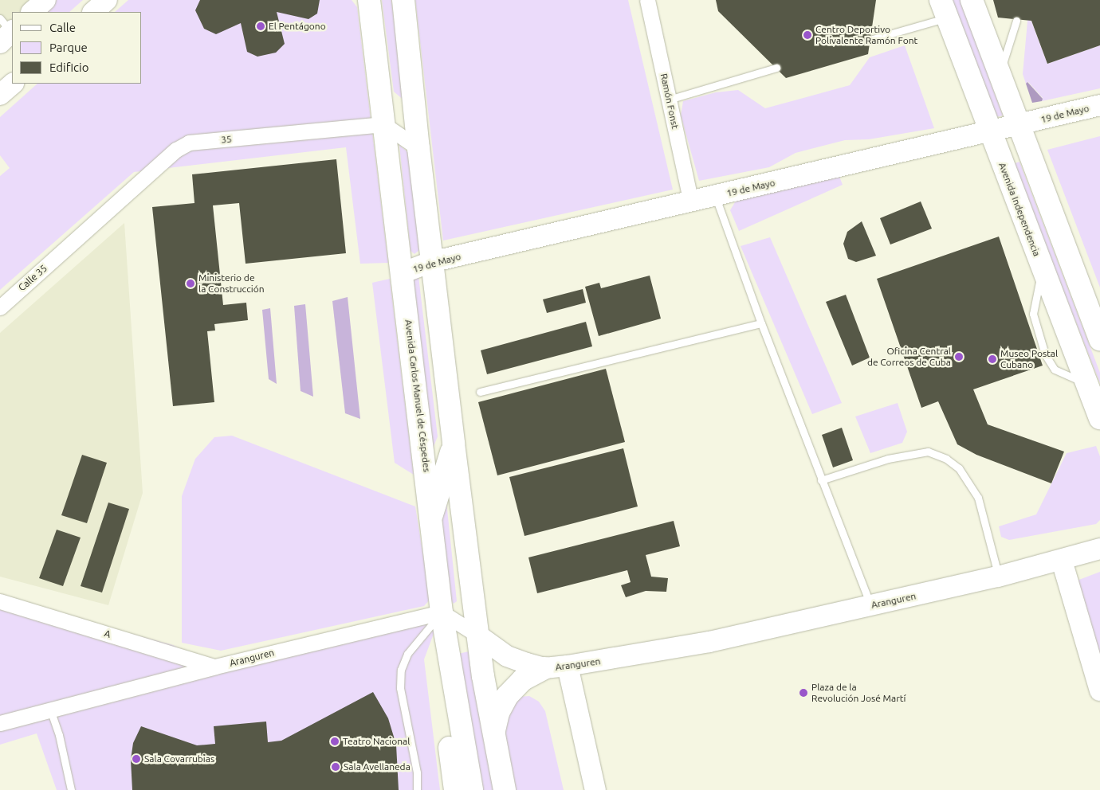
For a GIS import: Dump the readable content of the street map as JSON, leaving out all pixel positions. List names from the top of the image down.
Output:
{
  "streets": {
    "main road": ["Avenida Independencia", "Avenida Carlos Manuel de Céspedes"],
    "street": [
      "Ramón Fonst",
      "19 de Mayo",
      "35",
      "Calle 35",
      "Aranguren",
      "A"
    ]
  },
  "crossings": [
    ["Ramón Fonst", "19 de Mayo"],
    ["19 de Mayo", "Avenida Independencia"],
    ["19 de Mayo", "Avenida Carlos Manuel de Céspedes"],
    ["35", "Calle 35"],
    ["35", "Avenida Carlos Manuel de Céspedes"],
    ["Avenida Carlos Manuel de Céspedes", "Aranguren"],
    ["Aranguren", "A"]
  ],
  "places": [
    "El Pentágono",
    "Centro Deportivo Polivalente Ramón Font",
    "Ministerio de la Construcción",
    "Oficina Central de Correos de Cuba",
    "Museo Postal Cubano",
    "Plaza de la Revolución José Martí",
    "Teatro Nacional",
    "Sala Covarrubias",
    "Sala Avellaneda"
  ],
  "legend": ["Calle", "Parque", "Edificio"]
}
